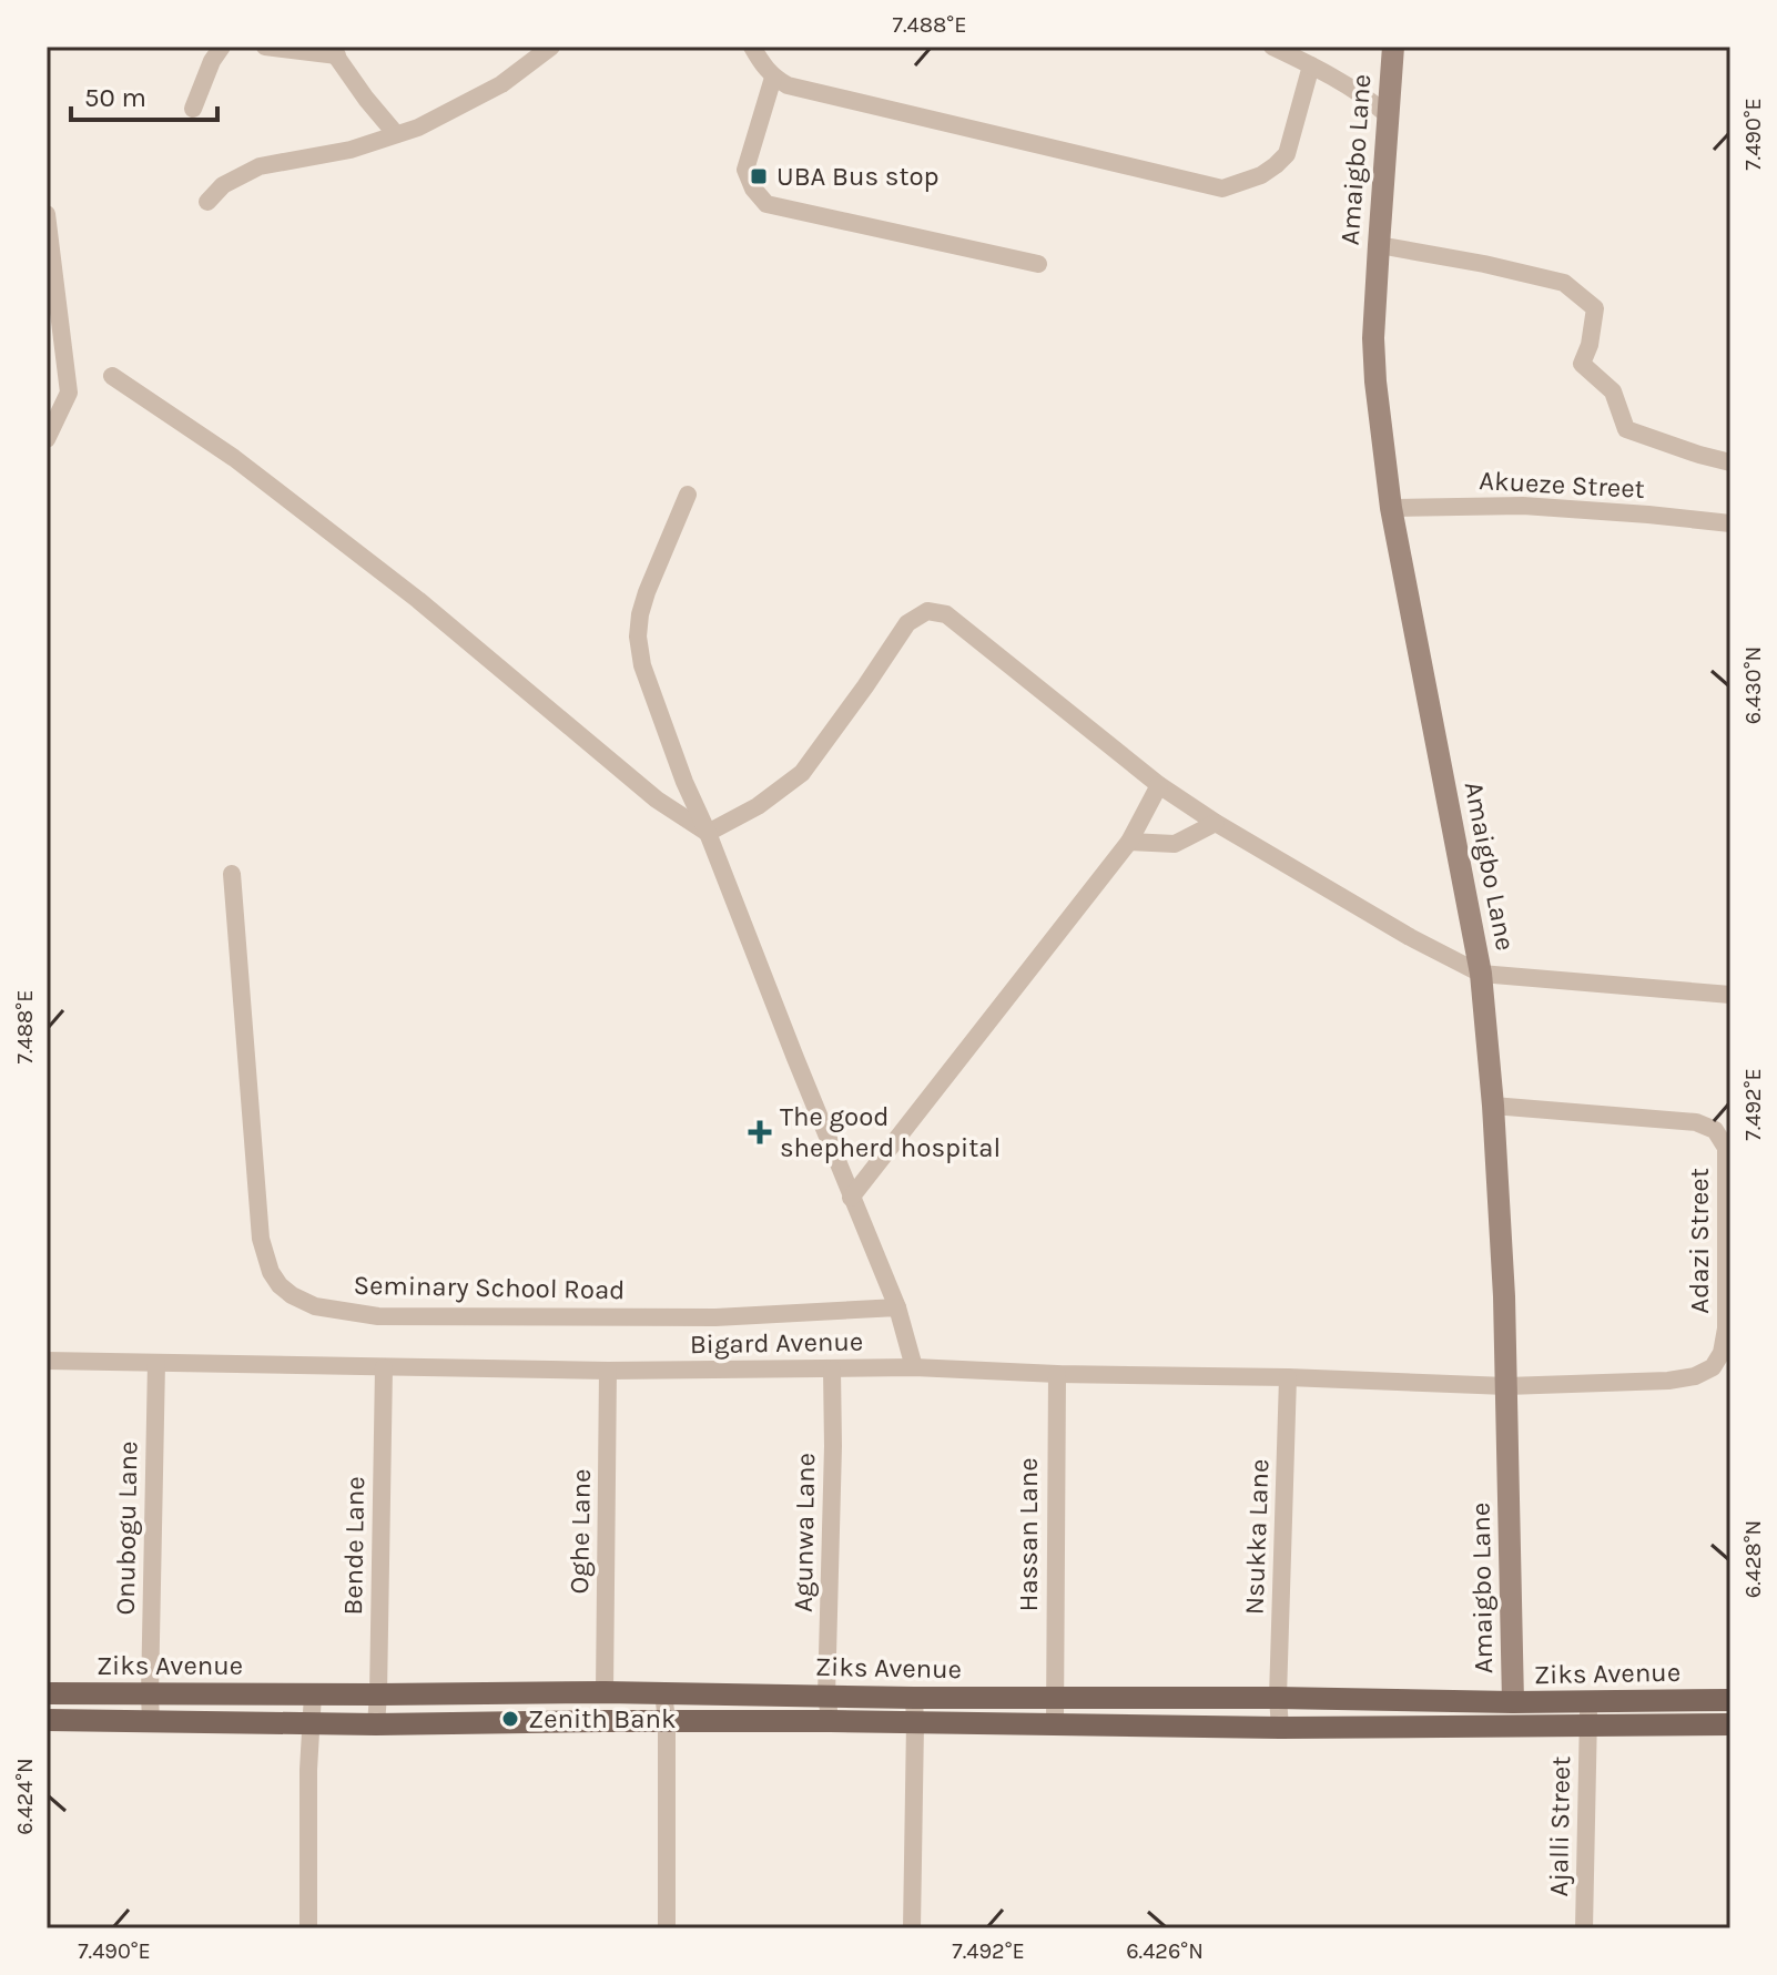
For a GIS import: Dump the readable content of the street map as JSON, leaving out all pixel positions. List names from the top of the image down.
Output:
{
  "streets": {
    "main road": ["Amaigbo Lane", "Ziks Avenue"],
    "street": [
      "Akueze Street",
      "Adazi Street",
      "Seminary School Road",
      "Bigard Avenue",
      "Onubogu Lane",
      "Oghe Lane",
      "Agunwa Lane",
      "Hassan Lane",
      "Nsukka Lane",
      "Bende Lane",
      "Ajalli Street"
    ]
  },
  "crossings": [
    ["Amaigbo Lane", "Akueze Street"],
    ["Amaigbo Lane", "Adazi Street"],
    ["Amaigbo Lane", "Bigard Avenue"],
    ["Amaigbo Lane", "Ziks Avenue"],
    ["Adazi Street", "Bigard Avenue"],
    ["Bigard Avenue", "Onubogu Lane"],
    ["Bigard Avenue", "Oghe Lane"],
    ["Bigard Avenue", "Agunwa Lane"],
    ["Bigard Avenue", "Hassan Lane"],
    ["Bigard Avenue", "Nsukka Lane"],
    ["Bigard Avenue", "Bende Lane"],
    ["Onubogu Lane", "Ziks Avenue"],
    ["Oghe Lane", "Ziks Avenue"],
    ["Agunwa Lane", "Ziks Avenue"],
    ["Hassan Lane", "Ziks Avenue"],
    ["Nsukka Lane", "Ziks Avenue"],
    ["Bende Lane", "Ziks Avenue"],
    ["Ziks Avenue", "Ajalli Street"]
  ],
  "places": {
    "transit": ["UBA Bus stop"],
    "health": ["The good shepherd hospital"],
    "other": ["Zenith Bank"]
  },
  "scale_bar": "50 m",
  "coordinates": [
    "7.488°E",
    "7.490°E",
    "6.430°N",
    "7.492°E",
    "6.428°N",
    "6.424°N",
    "6.426°N"
  ]
}
